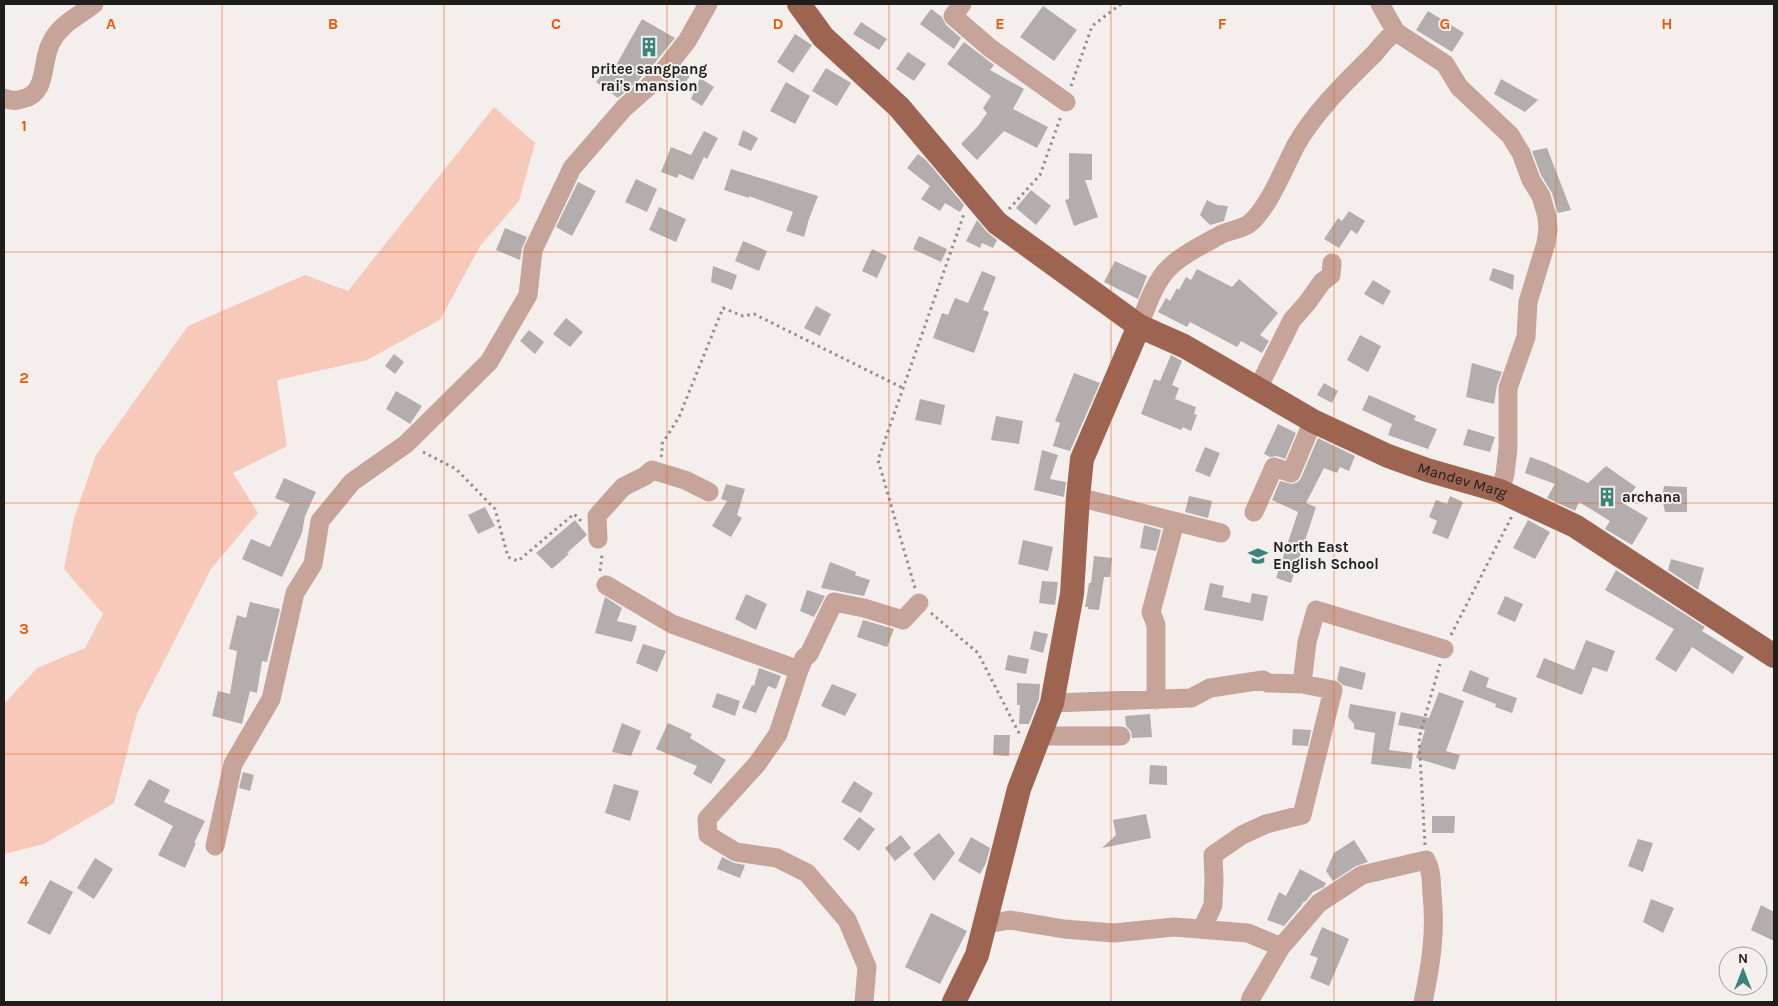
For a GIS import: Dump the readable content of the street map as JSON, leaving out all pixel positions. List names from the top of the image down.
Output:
{
  "streets": {
    "main road": ["Mandev Marg"]
  },
  "places": {
    "building": ["pritee sangpang rai's mansion", "archana"],
    "school or university": ["North East English School"]
  },
  "north": "top",
  "grid": {
    "columns": [
      "A",
      "B",
      "C",
      "D",
      "E",
      "F",
      "G",
      "H"
    ],
    "rows": [
      "1",
      "2",
      "3",
      "4"
    ]
  }
}
